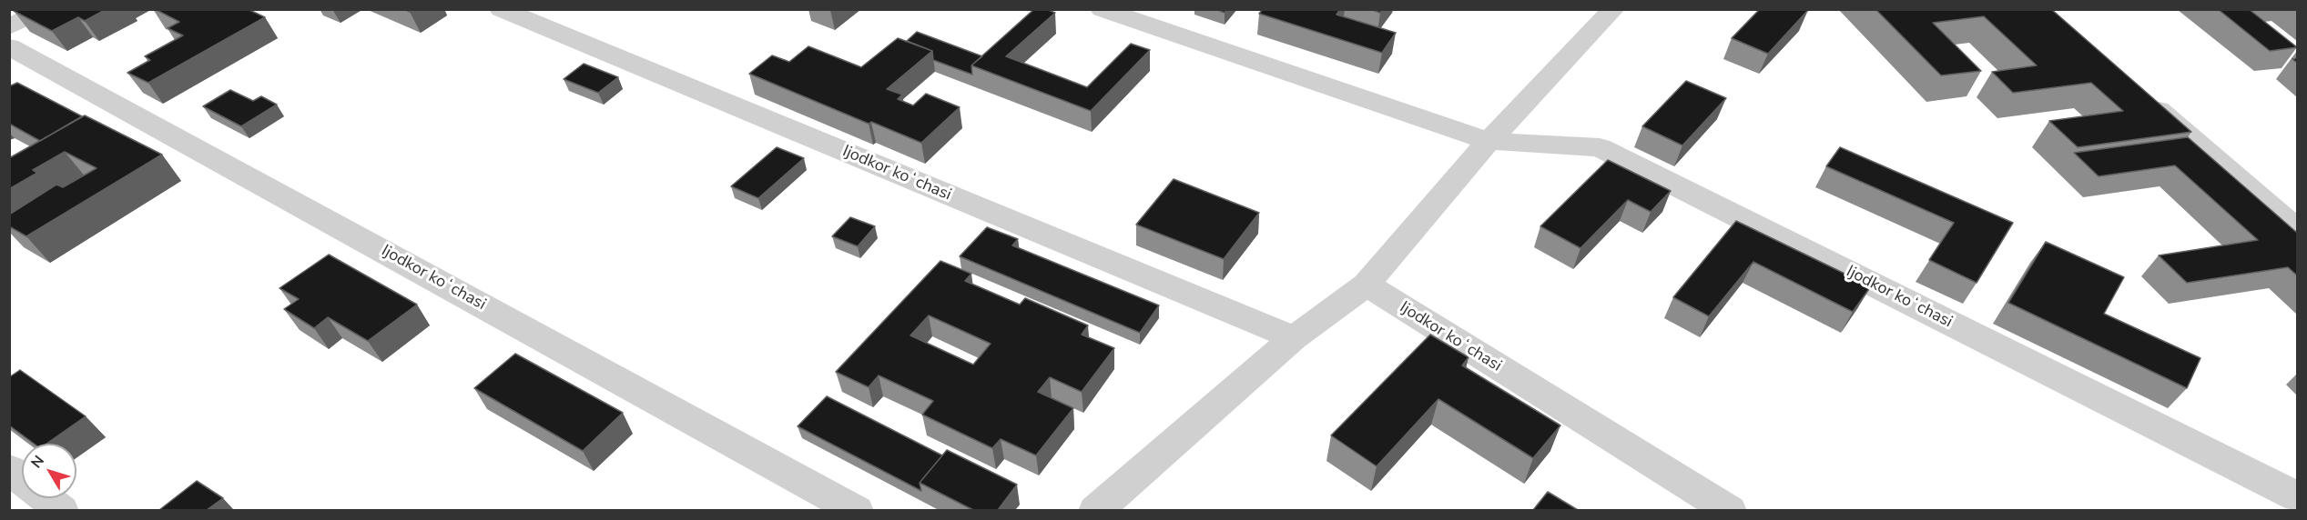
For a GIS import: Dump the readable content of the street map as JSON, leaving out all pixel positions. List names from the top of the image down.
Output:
{
  "streets": {
    "street": ["Ijodkor koʻchasi"]
  },
  "north": "top left"
}
